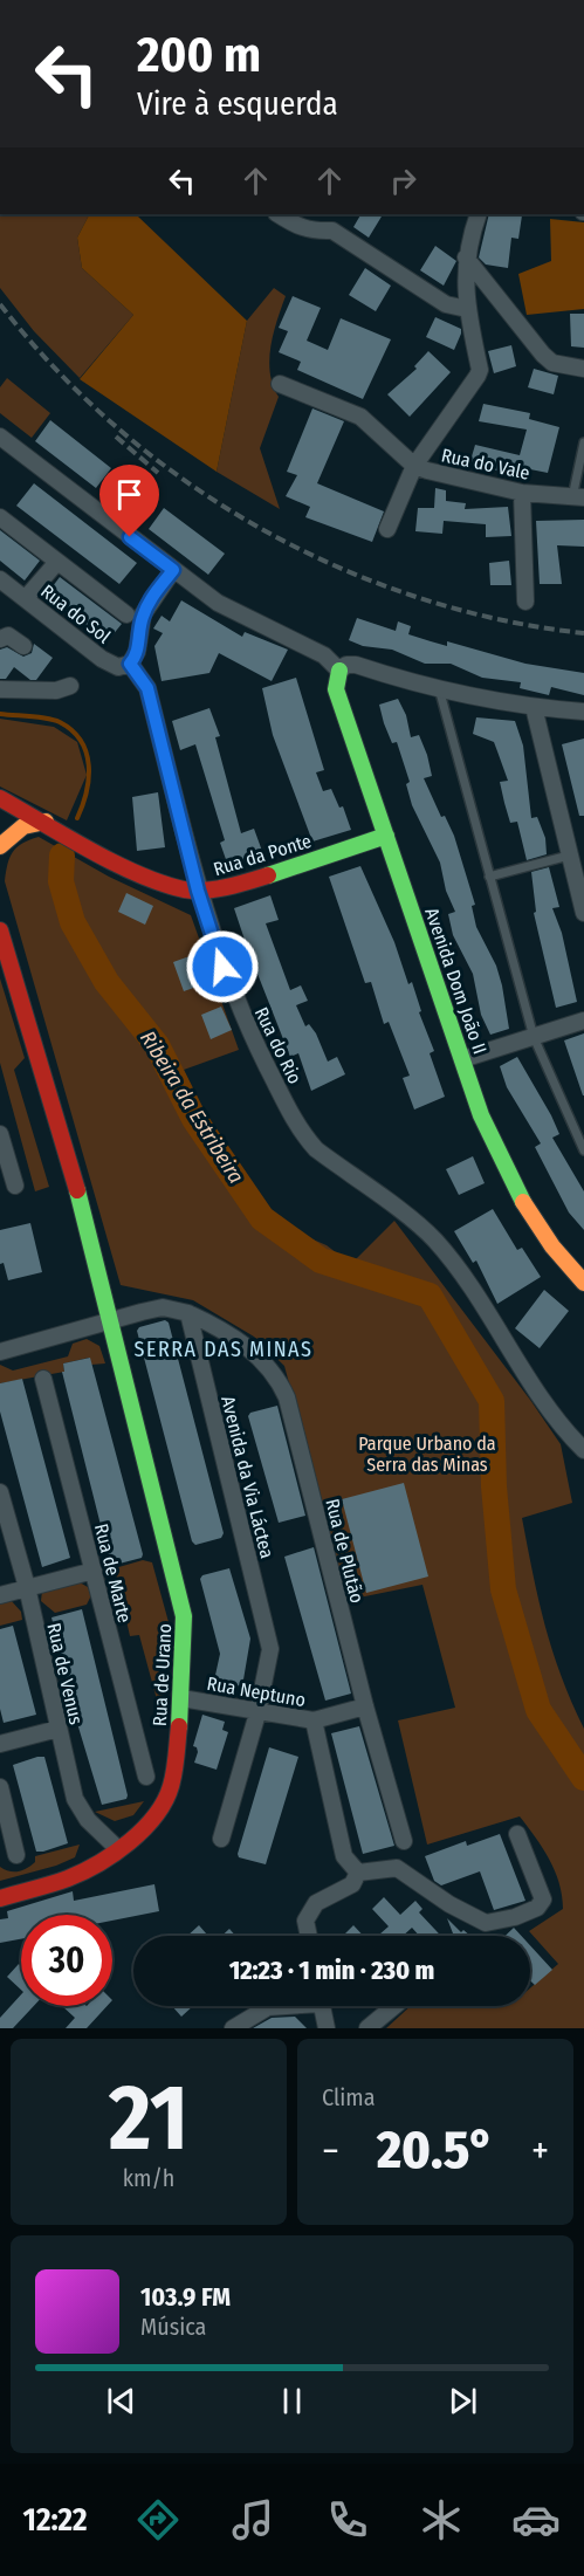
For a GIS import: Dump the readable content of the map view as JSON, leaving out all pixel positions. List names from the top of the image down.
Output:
{
  "streets": {
    "street": [
      "Rua do Vale",
      "Rua do Sol",
      "Rua da Ponte",
      "Avenida Dom João II",
      "Rua do Rio",
      "Avenida da Via Láctea",
      "Rua de Plutão",
      "Rua de Marte",
      "Rua de Venus",
      "Rua de Urano",
      "Rua Neptuno"
    ]
  },
  "crossings": [
    ["Rua do Sol", "Rua do Rio"],
    ["Rua da Ponte", "Avenida Dom João II"],
    ["Rua da Ponte", "Rua do Rio"],
    ["Avenida da Via Láctea", "Rua de Plutão"],
    ["Avenida da Via Láctea", "Rua Neptuno"],
    ["Rua de Plutão", "Rua Neptuno"],
    ["Rua de Venus", "Rua de Urano"],
    ["Rua de Urano", "Rua Neptuno"]
  ],
  "districts": ["SERRA DAS MINAS"],
  "water": ["Ribeira da Estribeira"],
  "parks": ["Parque Urbano da Serra das Minas"],
  "page": {
    "turn": ["200 m", "Vire à esquerda"],
    "limit": "30",
    "trip": "12:23 · 1 min · 230 m",
    "tile": [
      ["21", "km/h"],
      "Clima"
    ],
    "heat": ["−", "20.5°", "+"],
    "song": ["103.9 FM", "Música"],
    "tabs": "12:22"
  }
}
